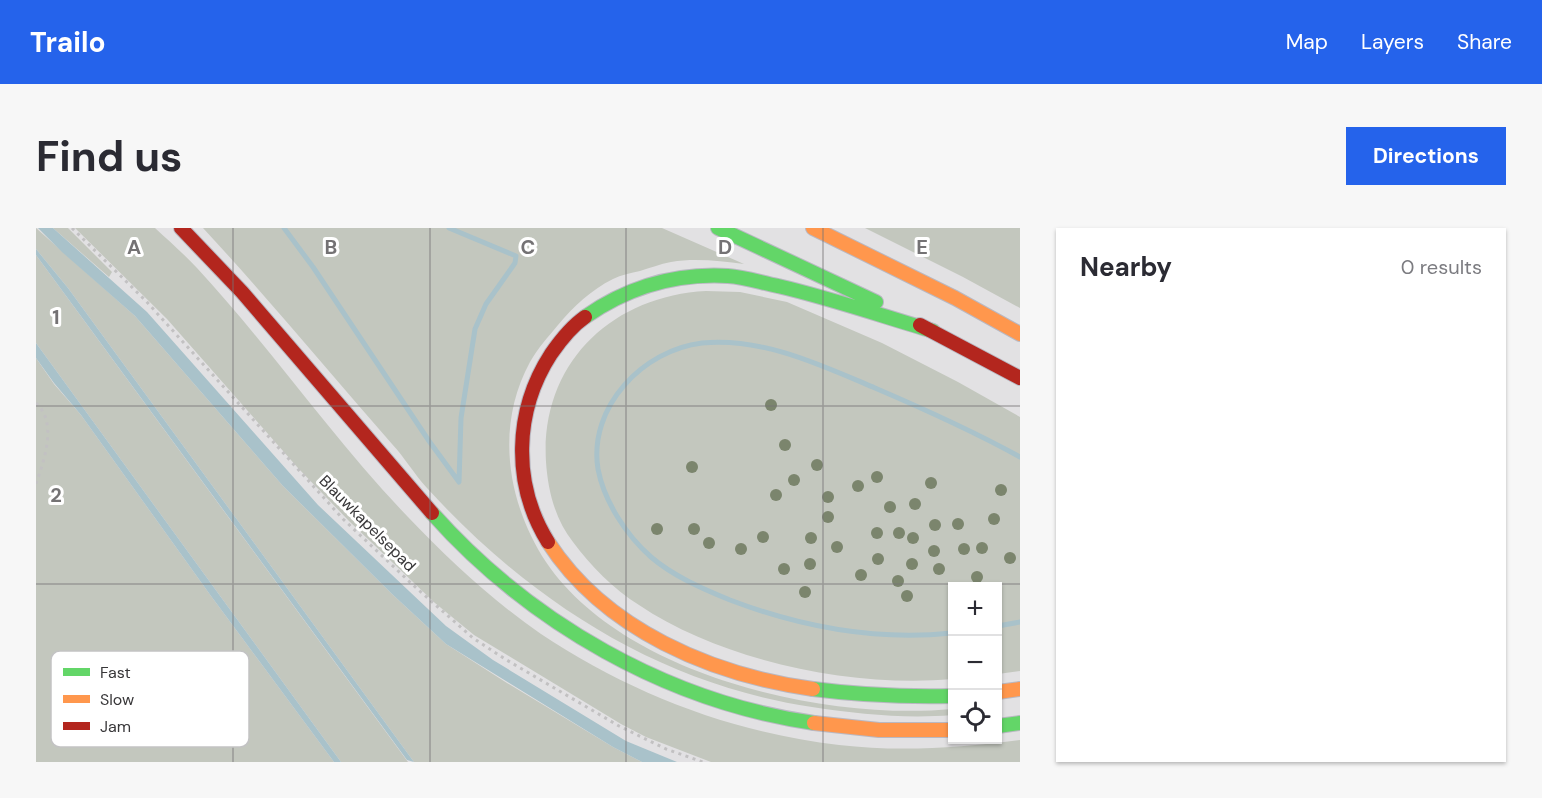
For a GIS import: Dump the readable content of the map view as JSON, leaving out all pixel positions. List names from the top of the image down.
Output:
{
  "streets": {
    "path": ["Blauwkapelsepad"]
  },
  "legend": ["Fast", "Slow", "Jam"],
  "page": {
    "header": "Trailo",
    "nav": ["Map", "Layers", "Share"],
    "buttons": "Directions",
    "title": "Find us",
    "heading": ["Nearby", "0 results"],
    "map_buttons": ["+", "−"]
  },
  "grid": {
    "columns": [
      "A",
      "B",
      "C",
      "D",
      "E"
    ],
    "rows": ["1", "2"]
  }
}
